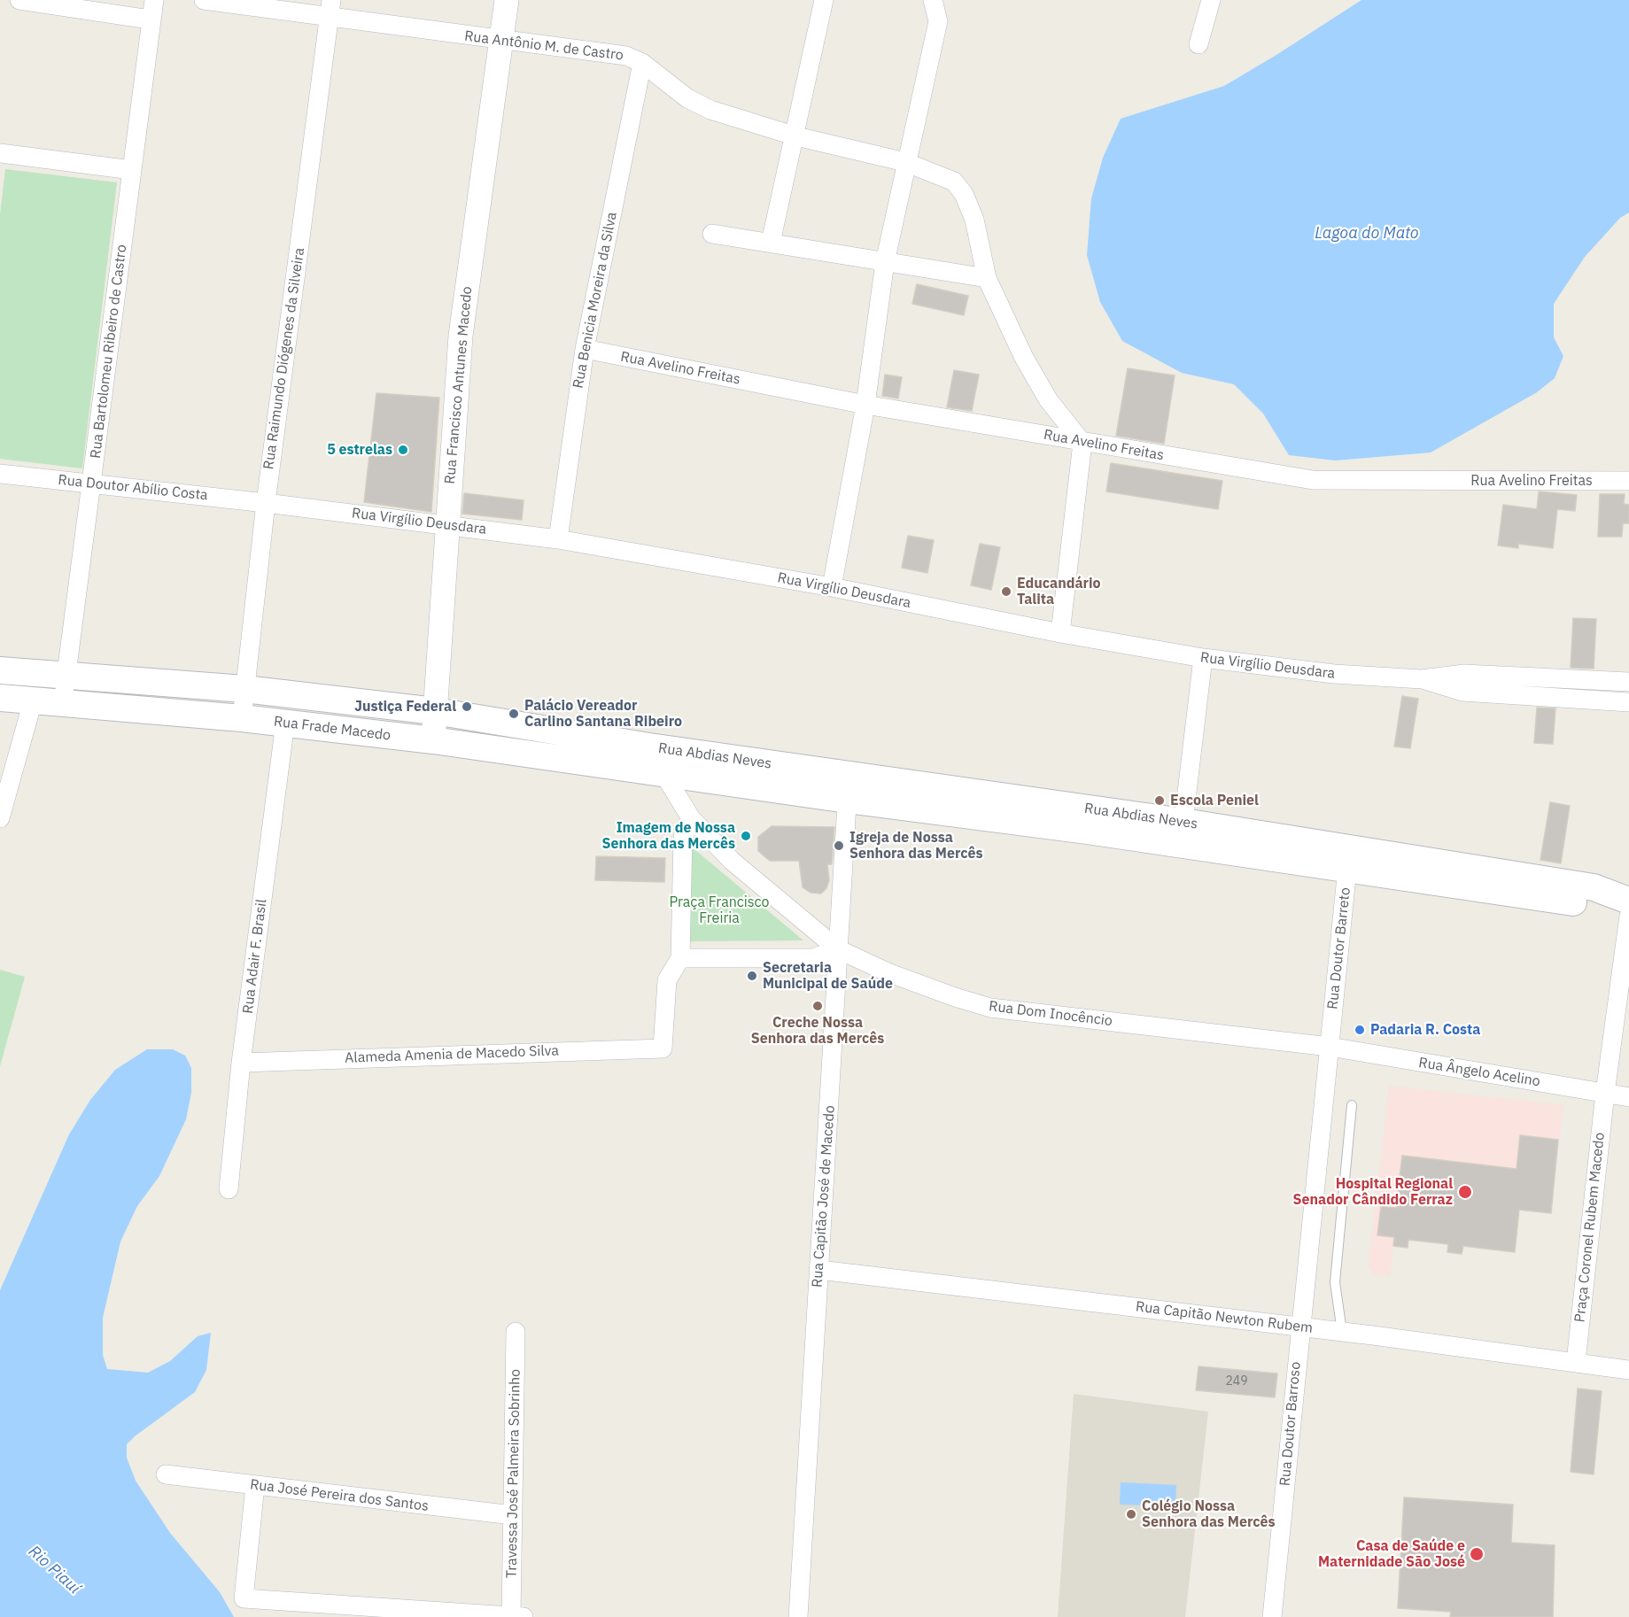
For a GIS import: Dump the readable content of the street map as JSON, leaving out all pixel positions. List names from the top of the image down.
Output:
{
  "streets": {
    "main road": ["Rua Frade Macedo", "Rua Abdias Neves"],
    "street": [
      "Rua Antônio M. de Castro",
      "Rua Benicia Moreira da Silva",
      "Rua Bartolomeu Ribeiro de Castro",
      "Rua Raimundo Diógenes da Silveira",
      "Rua Avelino Freitas",
      "Rua Francisco Antunes Macedo",
      "Rua Doutor Abílio Costa",
      "Rua Virgílio Deusdara",
      "Rua Doutor Barreto",
      "Rua Adair F. Brasil",
      "Rua Dom Inocêncio",
      "Alameda Amenia de Macedo Silva",
      "Rua Ângelo Acelino",
      "Rua Capitão José de Macedo",
      "Praça Coronel Rubem Macedo",
      "Rua Capitão Newton Rubem",
      "Rua Doutor Barroso",
      "Travessa José Palmeira Sobrinho",
      "Rua José Pereira dos Santos"
    ]
  },
  "crossings": [
    ["Rua Antônio M. de Castro", "Rua Benicia Moreira da Silva"],
    ["Rua Antônio M. de Castro", "Rua Raimundo Diógenes da Silveira"],
    ["Rua Antônio M. de Castro", "Rua Francisco Antunes Macedo"],
    ["Rua Benicia Moreira da Silva", "Rua Avelino Freitas"],
    ["Rua Benicia Moreira da Silva", "Rua Virgílio Deusdara"],
    ["Rua Bartolomeu Ribeiro de Castro", "Rua Doutor Abílio Costa"],
    ["Rua Bartolomeu Ribeiro de Castro", "Rua Frade Macedo"],
    ["Rua Raimundo Diógenes da Silveira", "Rua Doutor Abílio Costa"],
    ["Rua Raimundo Diógenes da Silveira", "Rua Virgílio Deusdara"],
    ["Rua Raimundo Diógenes da Silveira", "Rua Frade Macedo"],
    ["Rua Francisco Antunes Macedo", "Rua Virgílio Deusdara"],
    ["Rua Francisco Antunes Macedo", "Rua Frade Macedo"],
    ["Rua Doutor Abílio Costa", "Rua Virgílio Deusdara"],
    ["Rua Frade Macedo", "Rua Abdias Neves"],
    ["Rua Frade Macedo", "Rua Adair F. Brasil"],
    ["Rua Frade Macedo", "Rua Dom Inocêncio"],
    ["Rua Abdias Neves", "Rua Doutor Barreto"],
    ["Rua Abdias Neves", "Rua Dom Inocêncio"],
    ["Rua Abdias Neves", "Rua Capitão José de Macedo"],
    ["Rua Doutor Barreto", "Rua Dom Inocêncio"],
    ["Rua Doutor Barreto", "Rua Ângelo Acelino"],
    ["Rua Adair F. Brasil", "Alameda Amenia de Macedo Silva"],
    ["Rua Dom Inocêncio", "Rua Ângelo Acelino"],
    ["Rua Dom Inocêncio", "Rua Capitão José de Macedo"],
    ["Rua Ângelo Acelino", "Praça Coronel Rubem Macedo"],
    ["Rua Capitão José de Macedo", "Rua Capitão Newton Rubem"],
    ["Praça Coronel Rubem Macedo", "Rua Capitão Newton Rubem"],
    ["Rua Capitão Newton Rubem", "Rua Doutor Barroso"],
    ["Travessa José Palmeira Sobrinho", "Rua José Pereira dos Santos"]
  ],
  "water": ["Lagoa do Mato", "Rio Piauí"],
  "parks": ["Praça Francisco Freiria"],
  "places": [
    "5 estrelas",
    "Educandário Talita",
    "Justiça Federal",
    "Palácio Vereador Carlino Santana Ribeiro",
    "Escola Peniel",
    "Imagem de Nossa Senhora das Mercês",
    "Igreja de Nossa Senhora das Mercês",
    "Secretaria Municipal de Saúde",
    "Creche Nossa Senhora das Mercês",
    "Padaria R. Costa",
    "Hospital Regional Senador Cândido Ferraz",
    "Colégio Nossa Senhora das Mercês",
    "Casa de Saúde e Maternidade São José"
  ],
  "house_numbers": ["249"]
}
